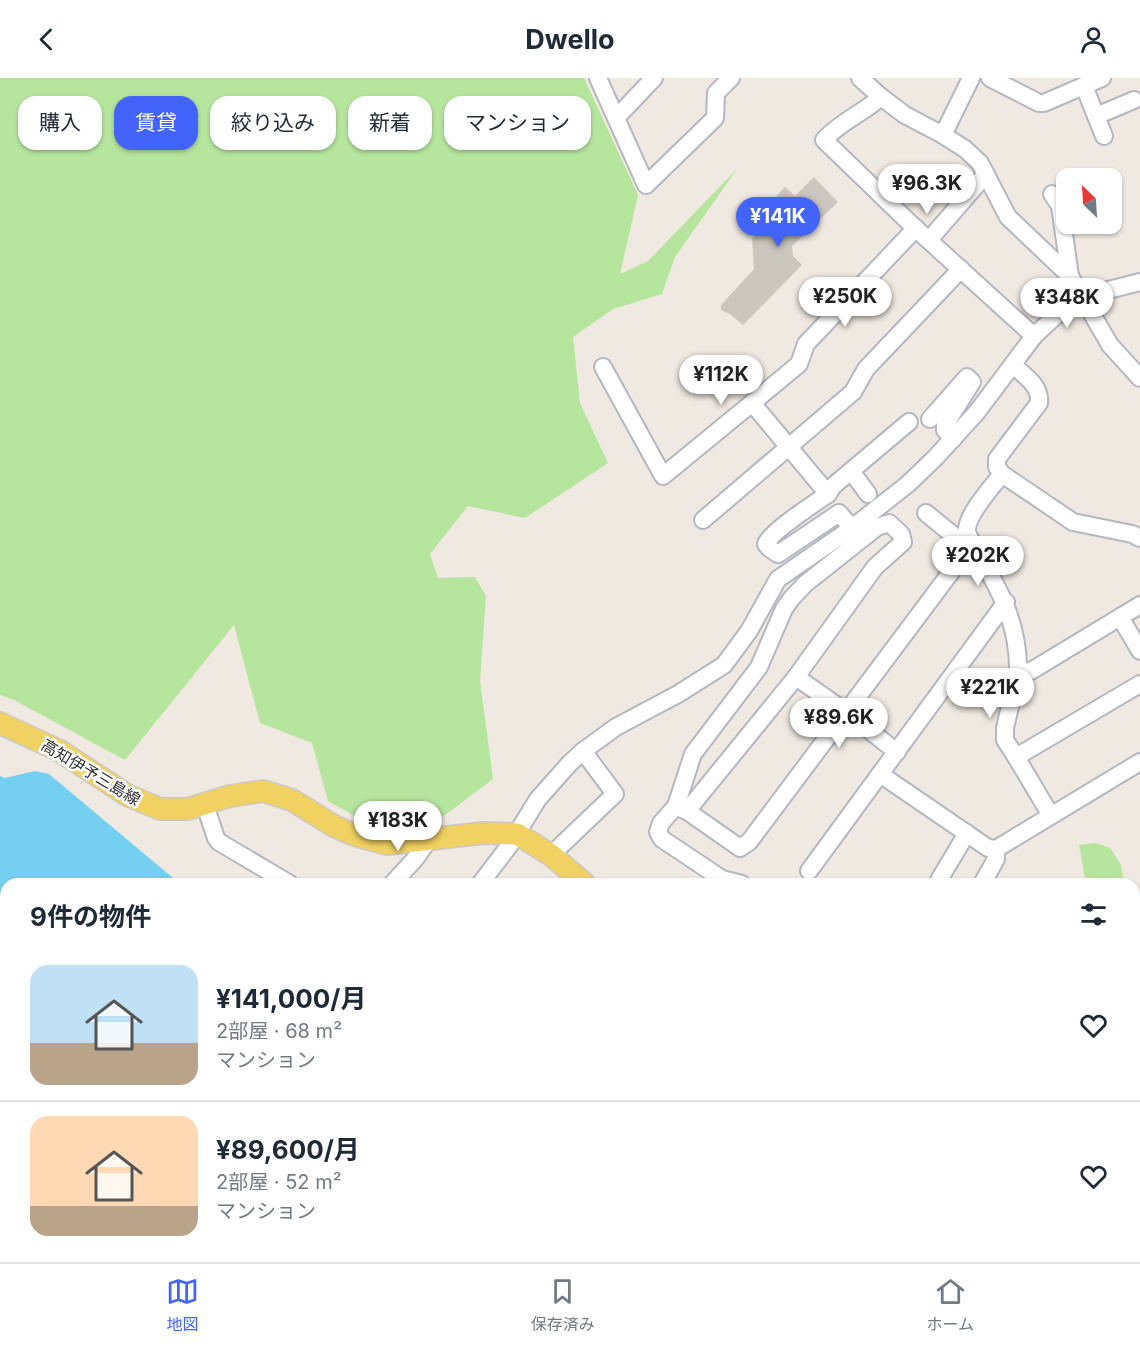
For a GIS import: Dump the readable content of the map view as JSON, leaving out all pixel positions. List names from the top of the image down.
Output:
{
  "streets": {
    "main road": ["高知伊予三島線"]
  },
  "north": "top left",
  "page": {
    "header": "Dwello",
    "chip": [
      "購入",
      "賃貸",
      "絞り込み",
      "新着",
      "マンション"
    ],
    "price": [
      "¥96.3K",
      "¥141K",
      "¥250K",
      "¥348K",
      "¥112K",
      "¥202K",
      "¥221K",
      "¥89.6K",
      "¥183K"
    ],
    "heading": "9件の物件",
    "list": [
      {
        "name": "¥141,000/月",
        "note": "2部屋 · 68 m² · マンション"
      },
      {
        "name": "¥89,600/月",
        "note": "2部屋 · 52 m² · マンション"
      }
    ],
    "tabs": ["地図", "保存済み", "ホーム"]
  }
}
